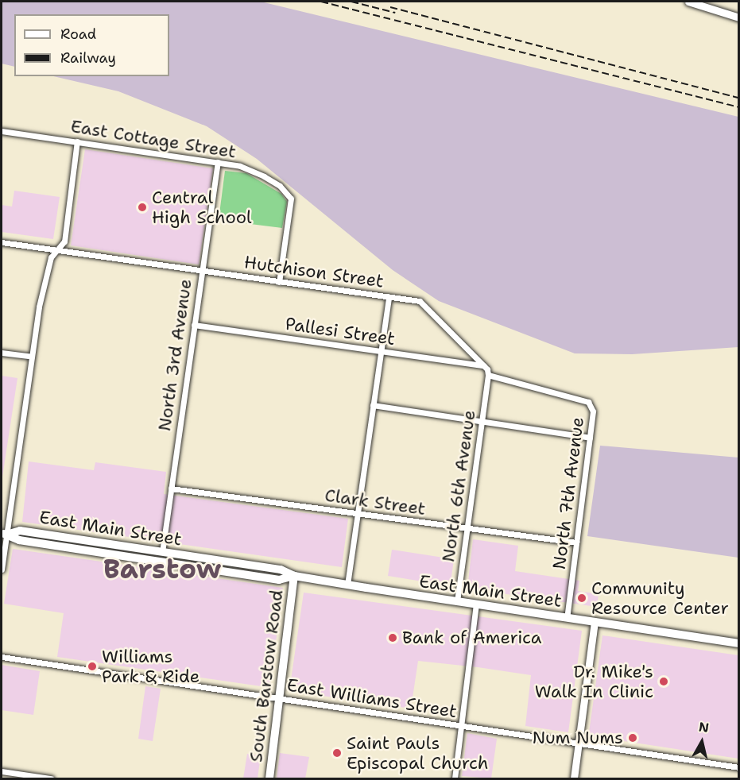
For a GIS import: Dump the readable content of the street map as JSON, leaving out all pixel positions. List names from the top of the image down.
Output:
{
  "streets": {
    "main road": ["East Main Street", "South Barstow Road"],
    "street": [
      "East Cottage Street",
      "Hutchison Street",
      "Pallesi Street",
      "North 3rd Avenue",
      "North 6th Avenue",
      "North 7th Avenue",
      "Clark Street",
      "East Williams Street"
    ]
  },
  "crossings": [
    ["East Cottage Street", "Hutchison Street"],
    ["East Cottage Street", "North 3rd Avenue"],
    ["Hutchison Street", "Pallesi Street"],
    ["Hutchison Street", "North 3rd Avenue"],
    ["Hutchison Street", "North 6th Avenue"],
    ["Hutchison Street", "North 7th Avenue"],
    ["Pallesi Street", "North 3rd Avenue"],
    ["North 3rd Avenue", "Clark Street"],
    ["North 3rd Avenue", "East Main Street"],
    ["North 6th Avenue", "North 7th Avenue"],
    ["North 6th Avenue", "Clark Street"],
    ["North 6th Avenue", "East Main Street"],
    ["North 7th Avenue", "Clark Street"],
    ["North 7th Avenue", "East Main Street"],
    ["East Main Street", "South Barstow Road"],
    ["South Barstow Road", "East Williams Street"]
  ],
  "districts": ["Barstow"],
  "places": [
    "Central High School",
    "Community Resource Center",
    "Bank of America",
    "Williams Park & Ride",
    "Dr. Mike's Walk In Clinic",
    "Num Nums",
    "Saint Pauls Episcopal Church"
  ],
  "legend": ["Road", "Railway"],
  "north": "top"
}
